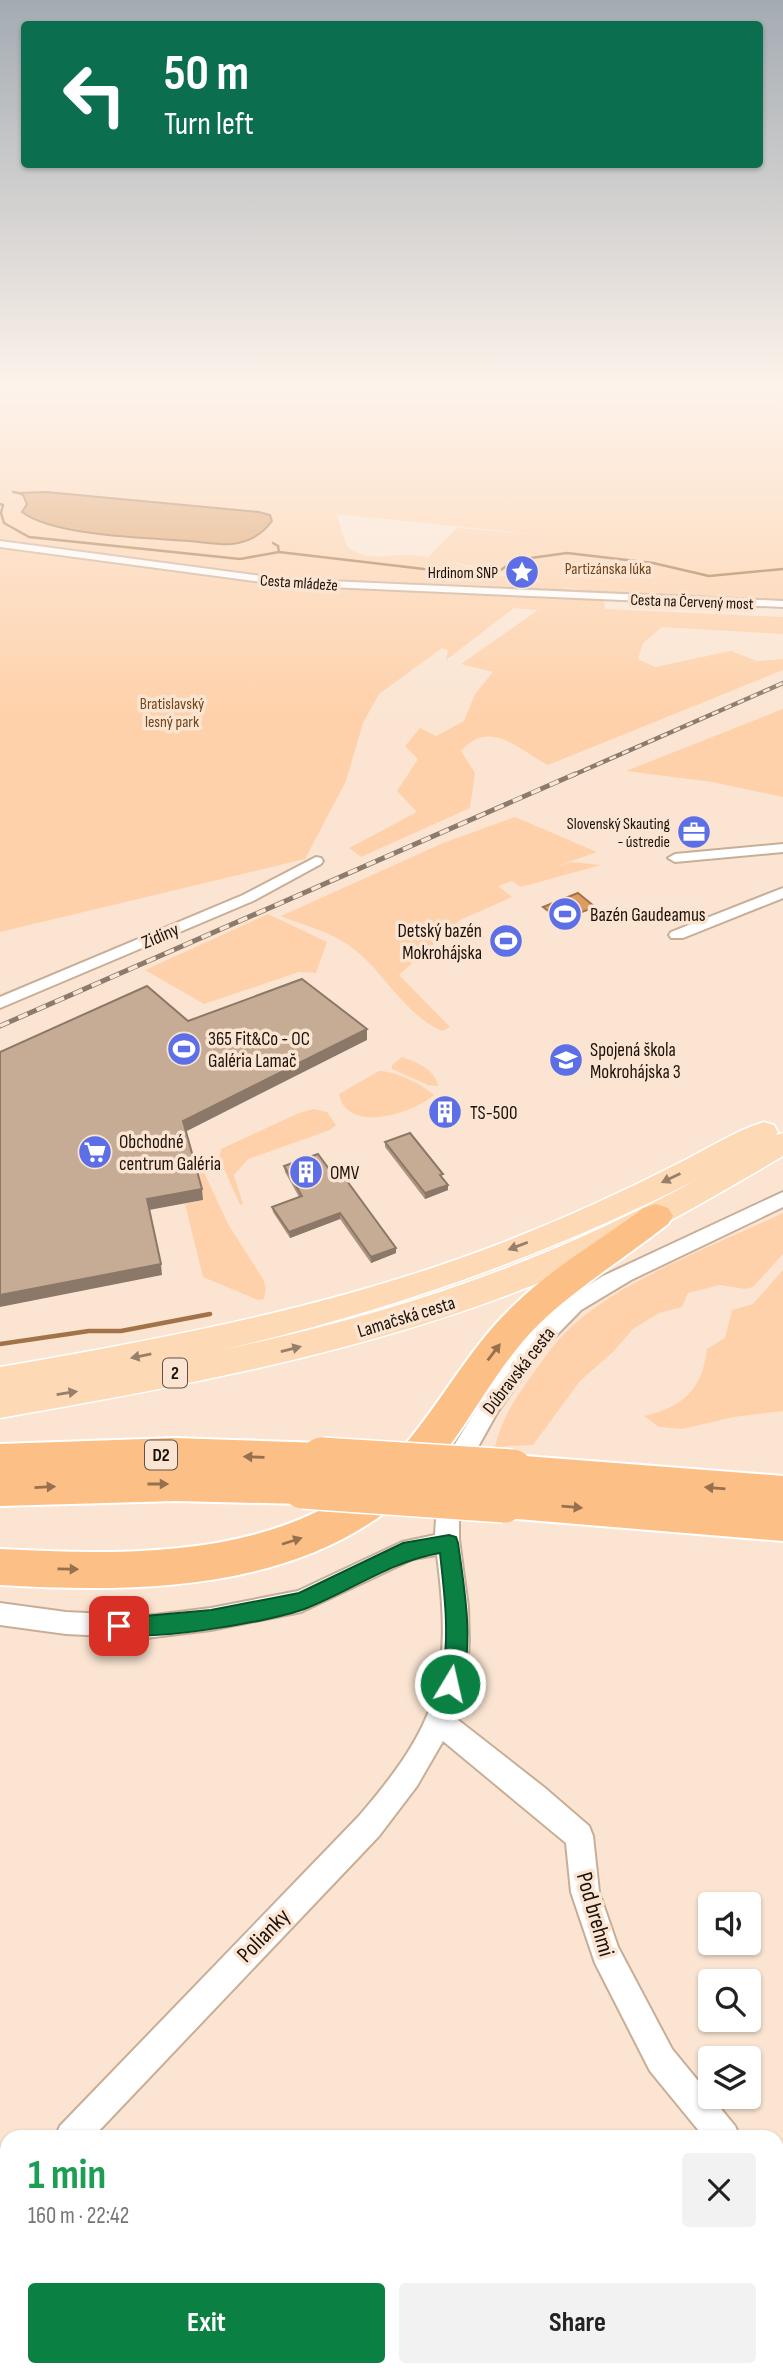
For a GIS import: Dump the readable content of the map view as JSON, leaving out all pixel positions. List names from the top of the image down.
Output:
{
  "streets": {
    "highway": ["D2"],
    "main road": ["Lamačská cesta", "2"],
    "street": [
      "Cesta mládeže",
      "Cesta na Červený most",
      "Zidiny",
      "Dúbravská cesta",
      "Pod brehmi",
      "Polianky"
    ]
  },
  "crossings": [
    ["Cesta mládeže", "Cesta na Červený most"],
    ["Dúbravská cesta", "Pod brehmi"],
    ["Dúbravská cesta", "Polianky"],
    ["Pod brehmi", "Polianky"]
  ],
  "parks": ["Partizánska lúka", "Bratislavský lesný park"],
  "places": {
    "place": ["Hrdinom SNP"],
    "office": ["Slovenský Skauting - ústredie"],
    "sports": ["Bazén Gaudeamus", "Detský bazén Mokrohájska", "365 Fit&Co - OC Galéria Lamač"],
    "school or university": ["Spojená škola Mokrohájska 3"],
    "building": ["TS-500", "OMV"],
    "supermarket": ["Obchodné centrum Galéria"]
  },
  "page": {
    "turn": ["50 m", "Turn left"],
    "heading": ["1 min", "160 m · 22:42"],
    "buttons": ["Exit", "Share"]
  }
}
